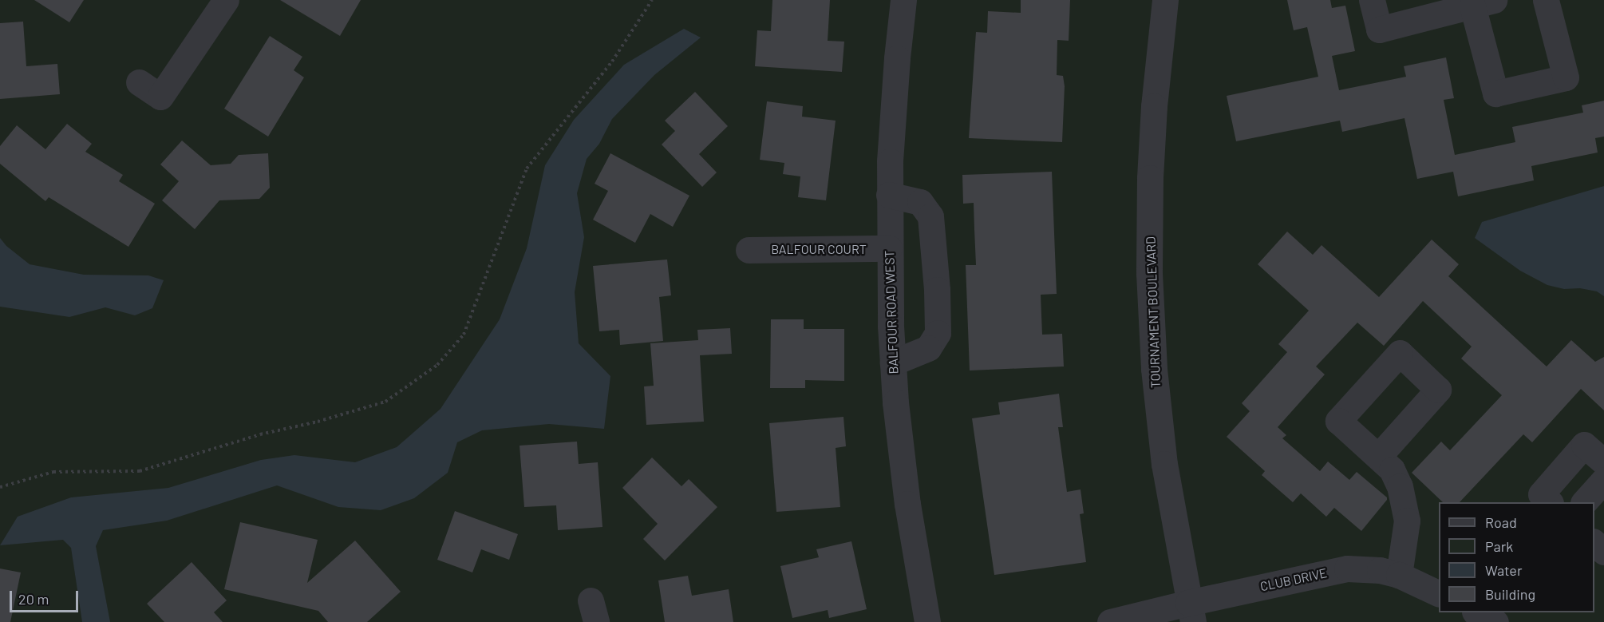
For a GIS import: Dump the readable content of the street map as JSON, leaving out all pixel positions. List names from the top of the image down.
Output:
{
  "streets": {
    "street": [
      "BALFOUR COURT",
      "BALFOUR ROAD WEST",
      "TOURNAMENT BOULEVARD",
      "CLUB DRIVE"
    ]
  },
  "crossings": [
    ["BALFOUR COURT", "BALFOUR ROAD WEST"],
    ["TOURNAMENT BOULEVARD", "CLUB DRIVE"]
  ],
  "legend": [
    "Road",
    "Park",
    "Water",
    "Building"
  ],
  "scale_bar": "20 m"
}
